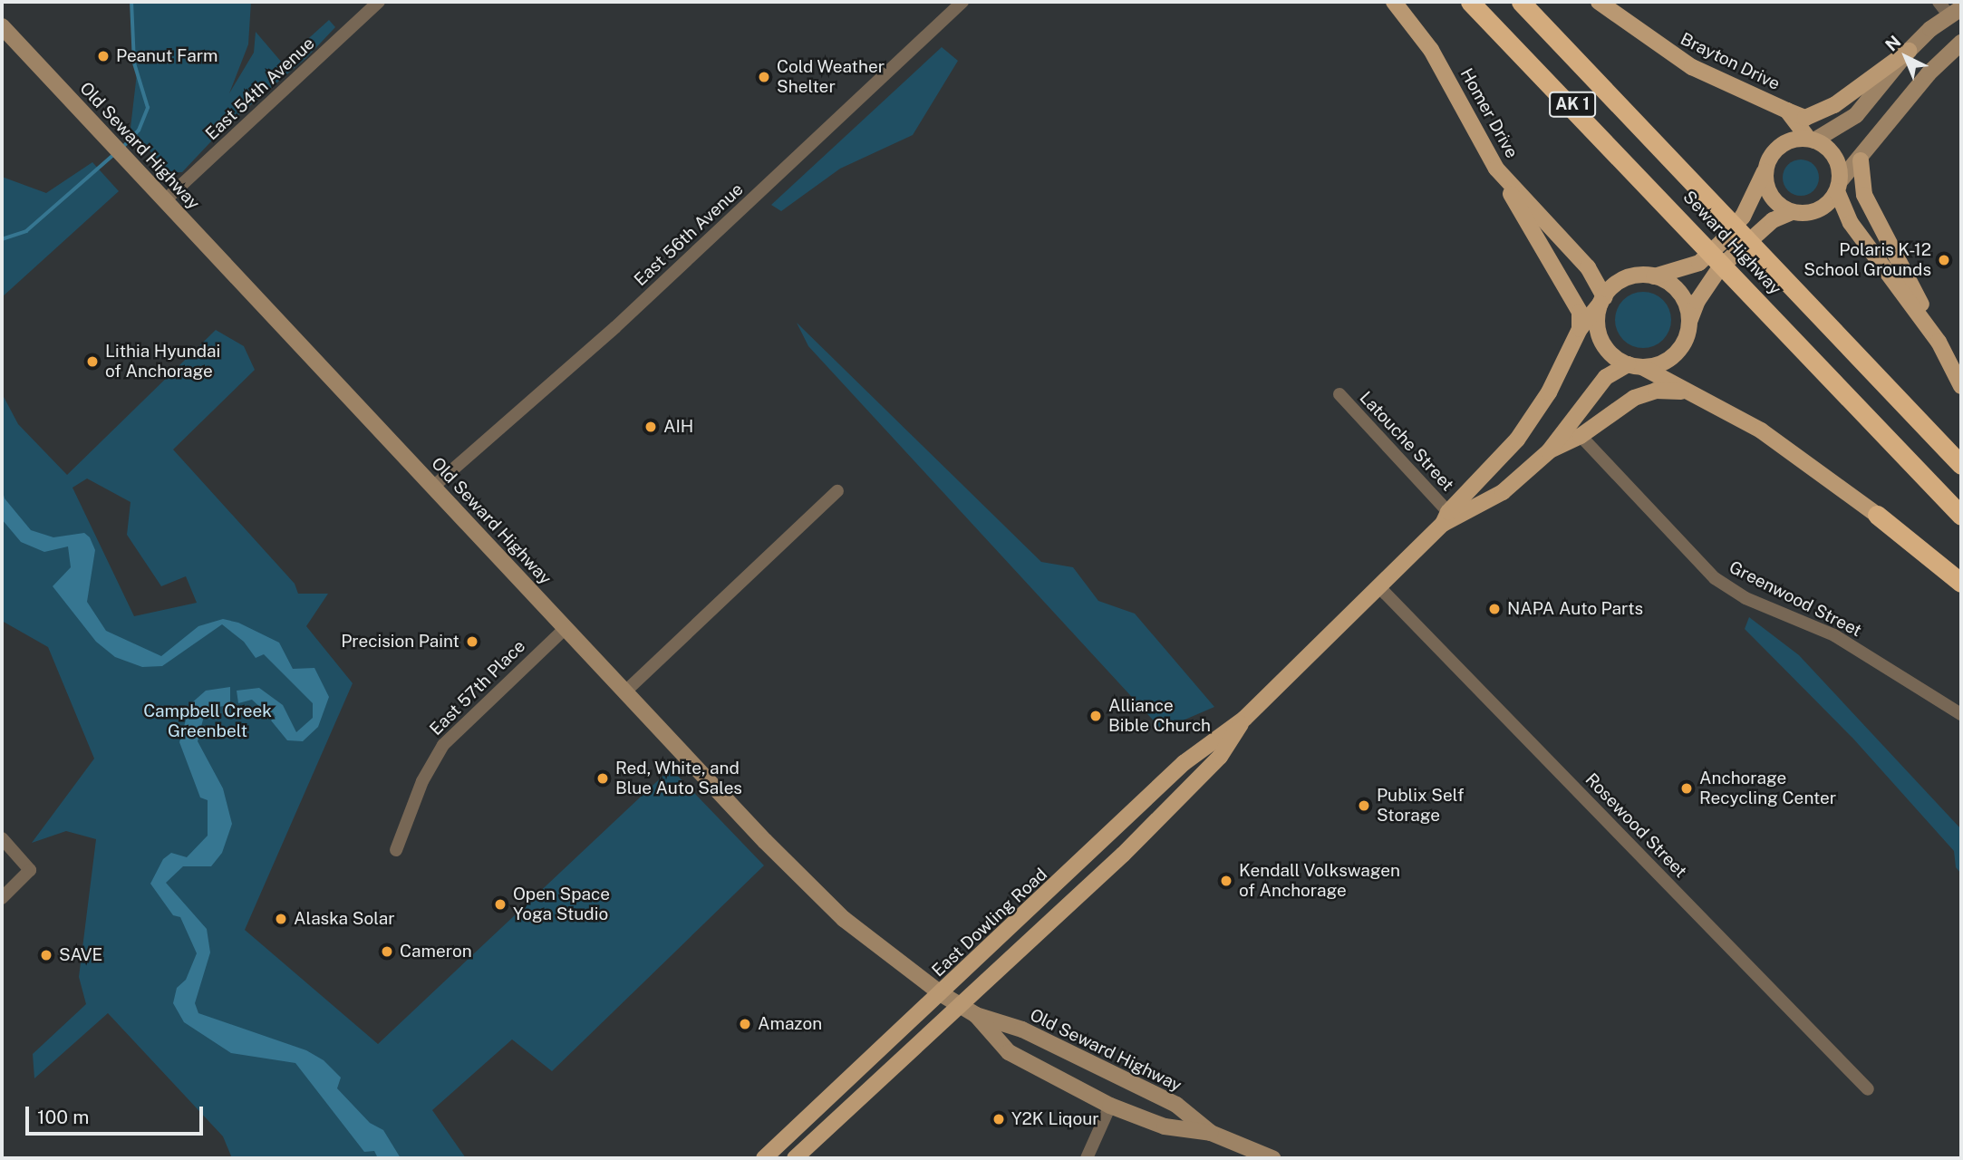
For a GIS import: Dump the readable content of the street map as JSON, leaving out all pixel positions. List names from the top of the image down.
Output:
{
  "streets": {
    "highway": ["AK 1", "Seward Highway"],
    "main road": [
      "Brayton Drive",
      "Homer Drive",
      "Old Seward Highway",
      "East Dowling Road"
    ],
    "street": [
      "East 54th Avenue",
      "East 56th Avenue",
      "Latouche Street",
      "Greenwood Street",
      "East 57th Place",
      "Rosewood Street"
    ]
  },
  "crossings": [
    ["East 54th Avenue", "Old Seward Highway"],
    ["Homer Drive", "East Dowling Road"],
    ["Old Seward Highway", "East 56th Avenue"],
    ["Old Seward Highway", "East 57th Place"],
    ["Old Seward Highway", "East Dowling Road"],
    ["Latouche Street", "East Dowling Road"],
    ["Rosewood Street", "East Dowling Road"]
  ],
  "parks": ["Campbell Creek Greenbelt"],
  "places": [
    "Peanut Farm",
    "Cold Weather Shelter",
    "Polaris K-12 School Grounds",
    "Lithia Hyundai of Anchorage",
    "AIH",
    "NAPA Auto Parts",
    "Precision Paint",
    "Alliance Bible Church",
    "Red, White, and Blue Auto Sales",
    "Anchorage Recycling Center",
    "Publix Self Storage",
    "Kendall Volkswagen of Anchorage",
    "Open Space Yoga Studio",
    "Alaska Solar",
    "Cameron",
    "SAVE",
    "Amazon",
    "Y2K Liqour"
  ],
  "scale_bar": "100 m",
  "north": "top left"
}
